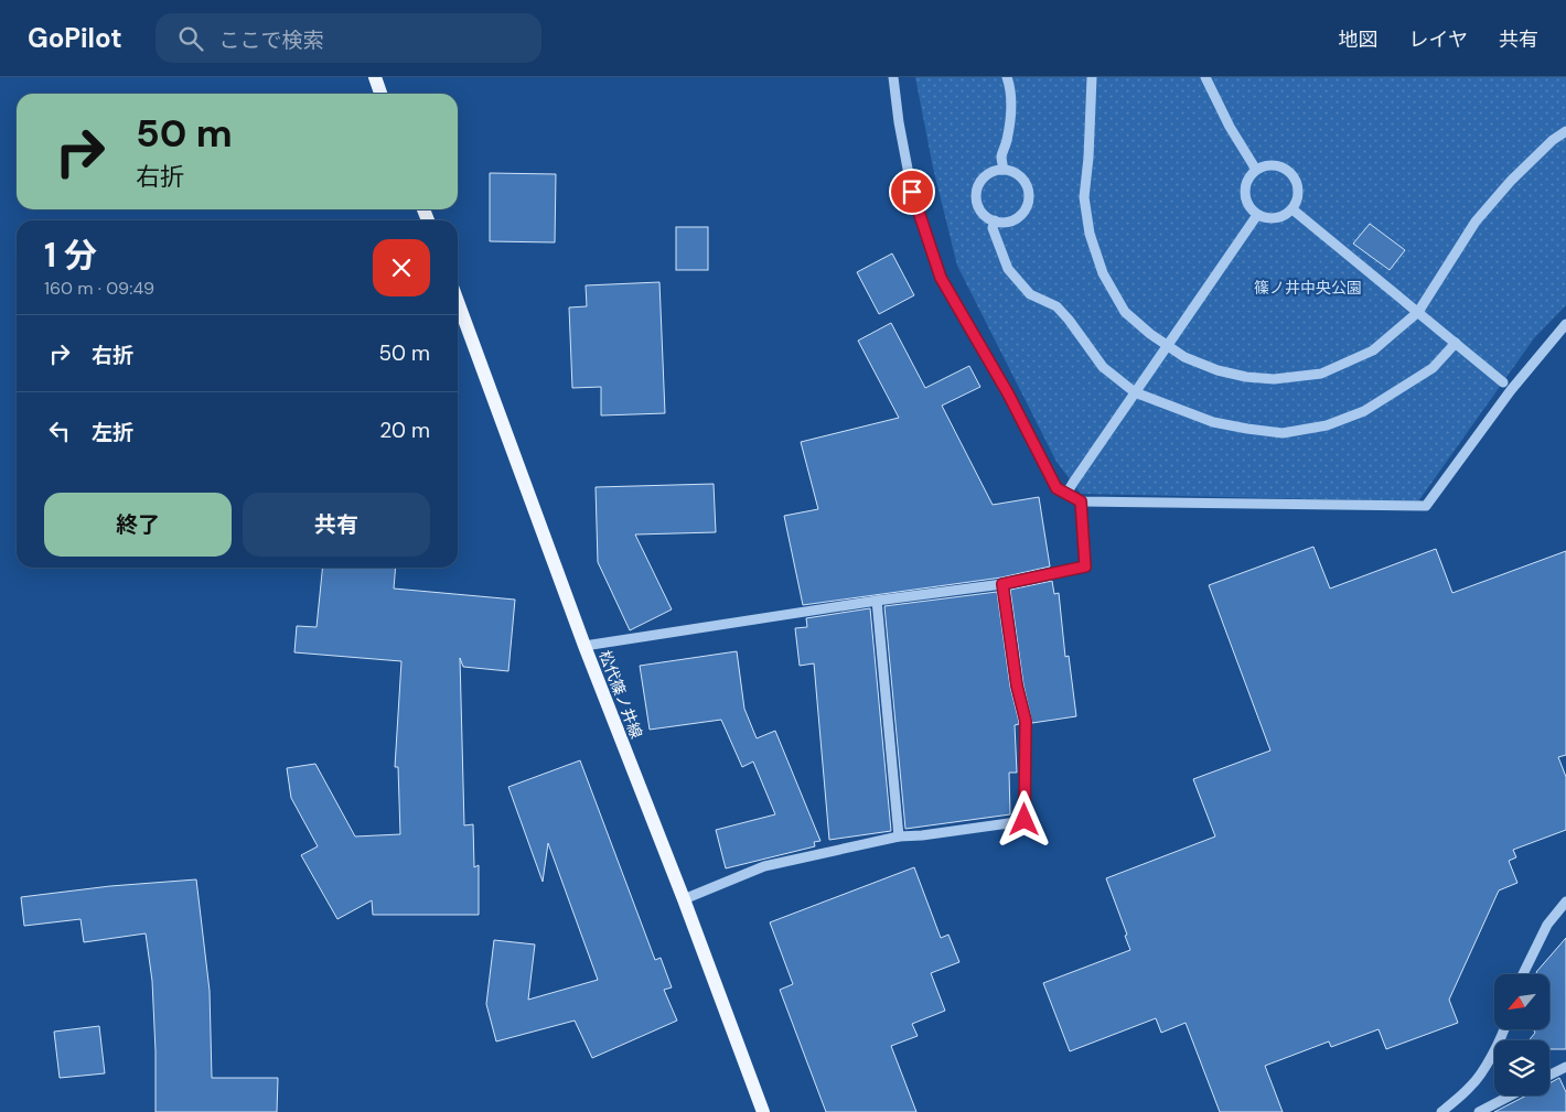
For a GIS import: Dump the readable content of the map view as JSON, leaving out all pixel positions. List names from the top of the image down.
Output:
{
  "streets": {
    "main road": ["松代篠ノ井線"]
  },
  "parks": ["篠ノ井中央公園"],
  "north": "bottom left",
  "page": {
    "header": "GoPilot",
    "search": "ここで検索",
    "nav": ["地図", "レイヤ", "共有"],
    "turn": ["50 m", "右折"],
    "heading": ["1 分", "160 m · 09:49"],
    "list": [
      {
        "name": "右折",
        "value": "50 m"
      },
      {
        "name": "左折",
        "value": "20 m"
      }
    ],
    "buttons": ["終了", "共有"]
  }
}
